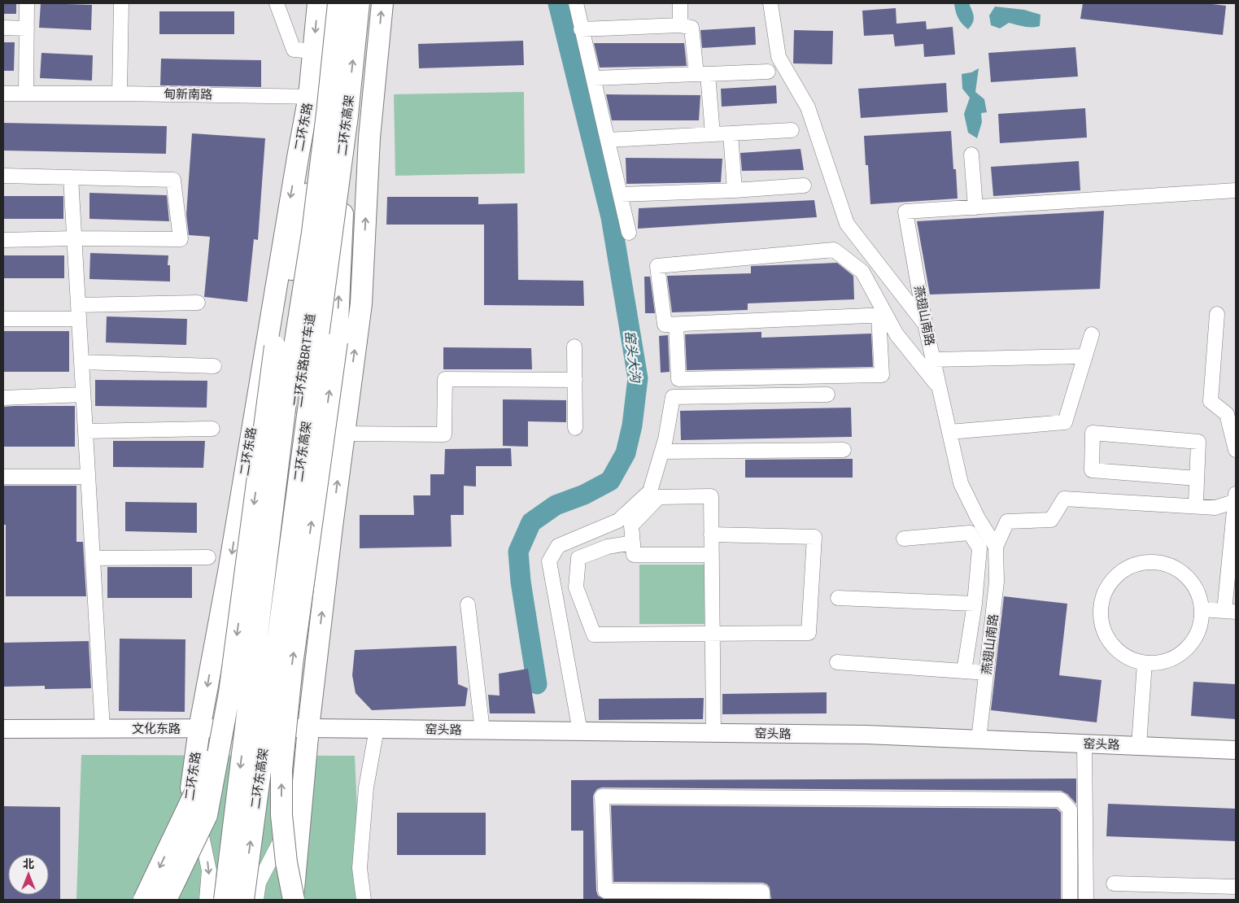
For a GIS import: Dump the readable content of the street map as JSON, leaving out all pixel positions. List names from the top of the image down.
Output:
{
  "streets": {
    "highway": ["二环东高架", "二环东路"],
    "main road": ["文化东路", "窑头路"],
    "street": ["甸新南路", "燕翅山南路", "二环东路BRT车道"]
  },
  "crossings": [
    ["甸新南路", "二环东路"],
    ["二环东高架", "二环东路BRT车道"],
    ["二环东路", "文化东路"],
    ["燕翅山南路", "窑头路"],
    ["文化东路", "窑头路"]
  ],
  "water": ["窑头大沟"],
  "north": "top"
}
